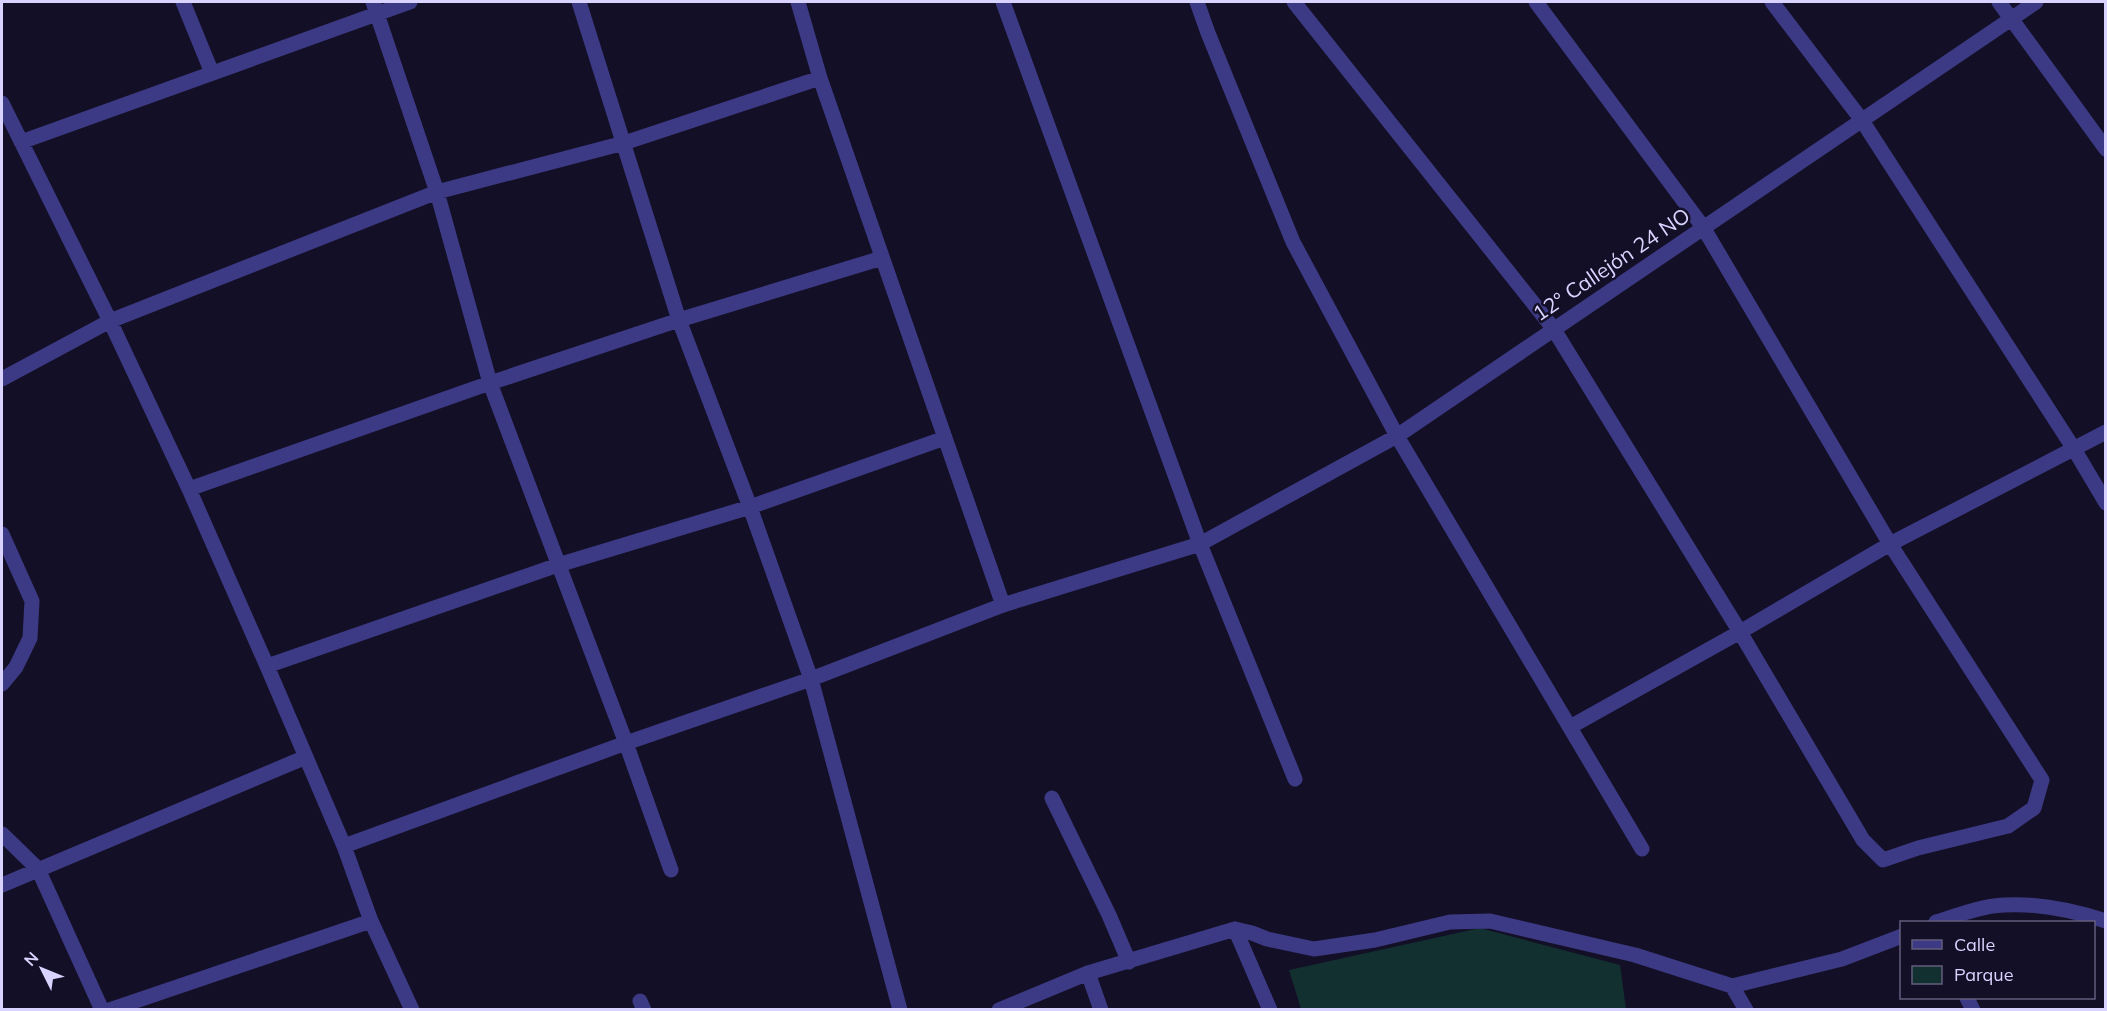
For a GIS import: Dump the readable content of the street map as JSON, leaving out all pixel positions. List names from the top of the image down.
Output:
{
  "streets": {
    "street": ["12° Callejón 24 NO"]
  },
  "legend": ["Calle", "Parque"],
  "north": "top left"
}
